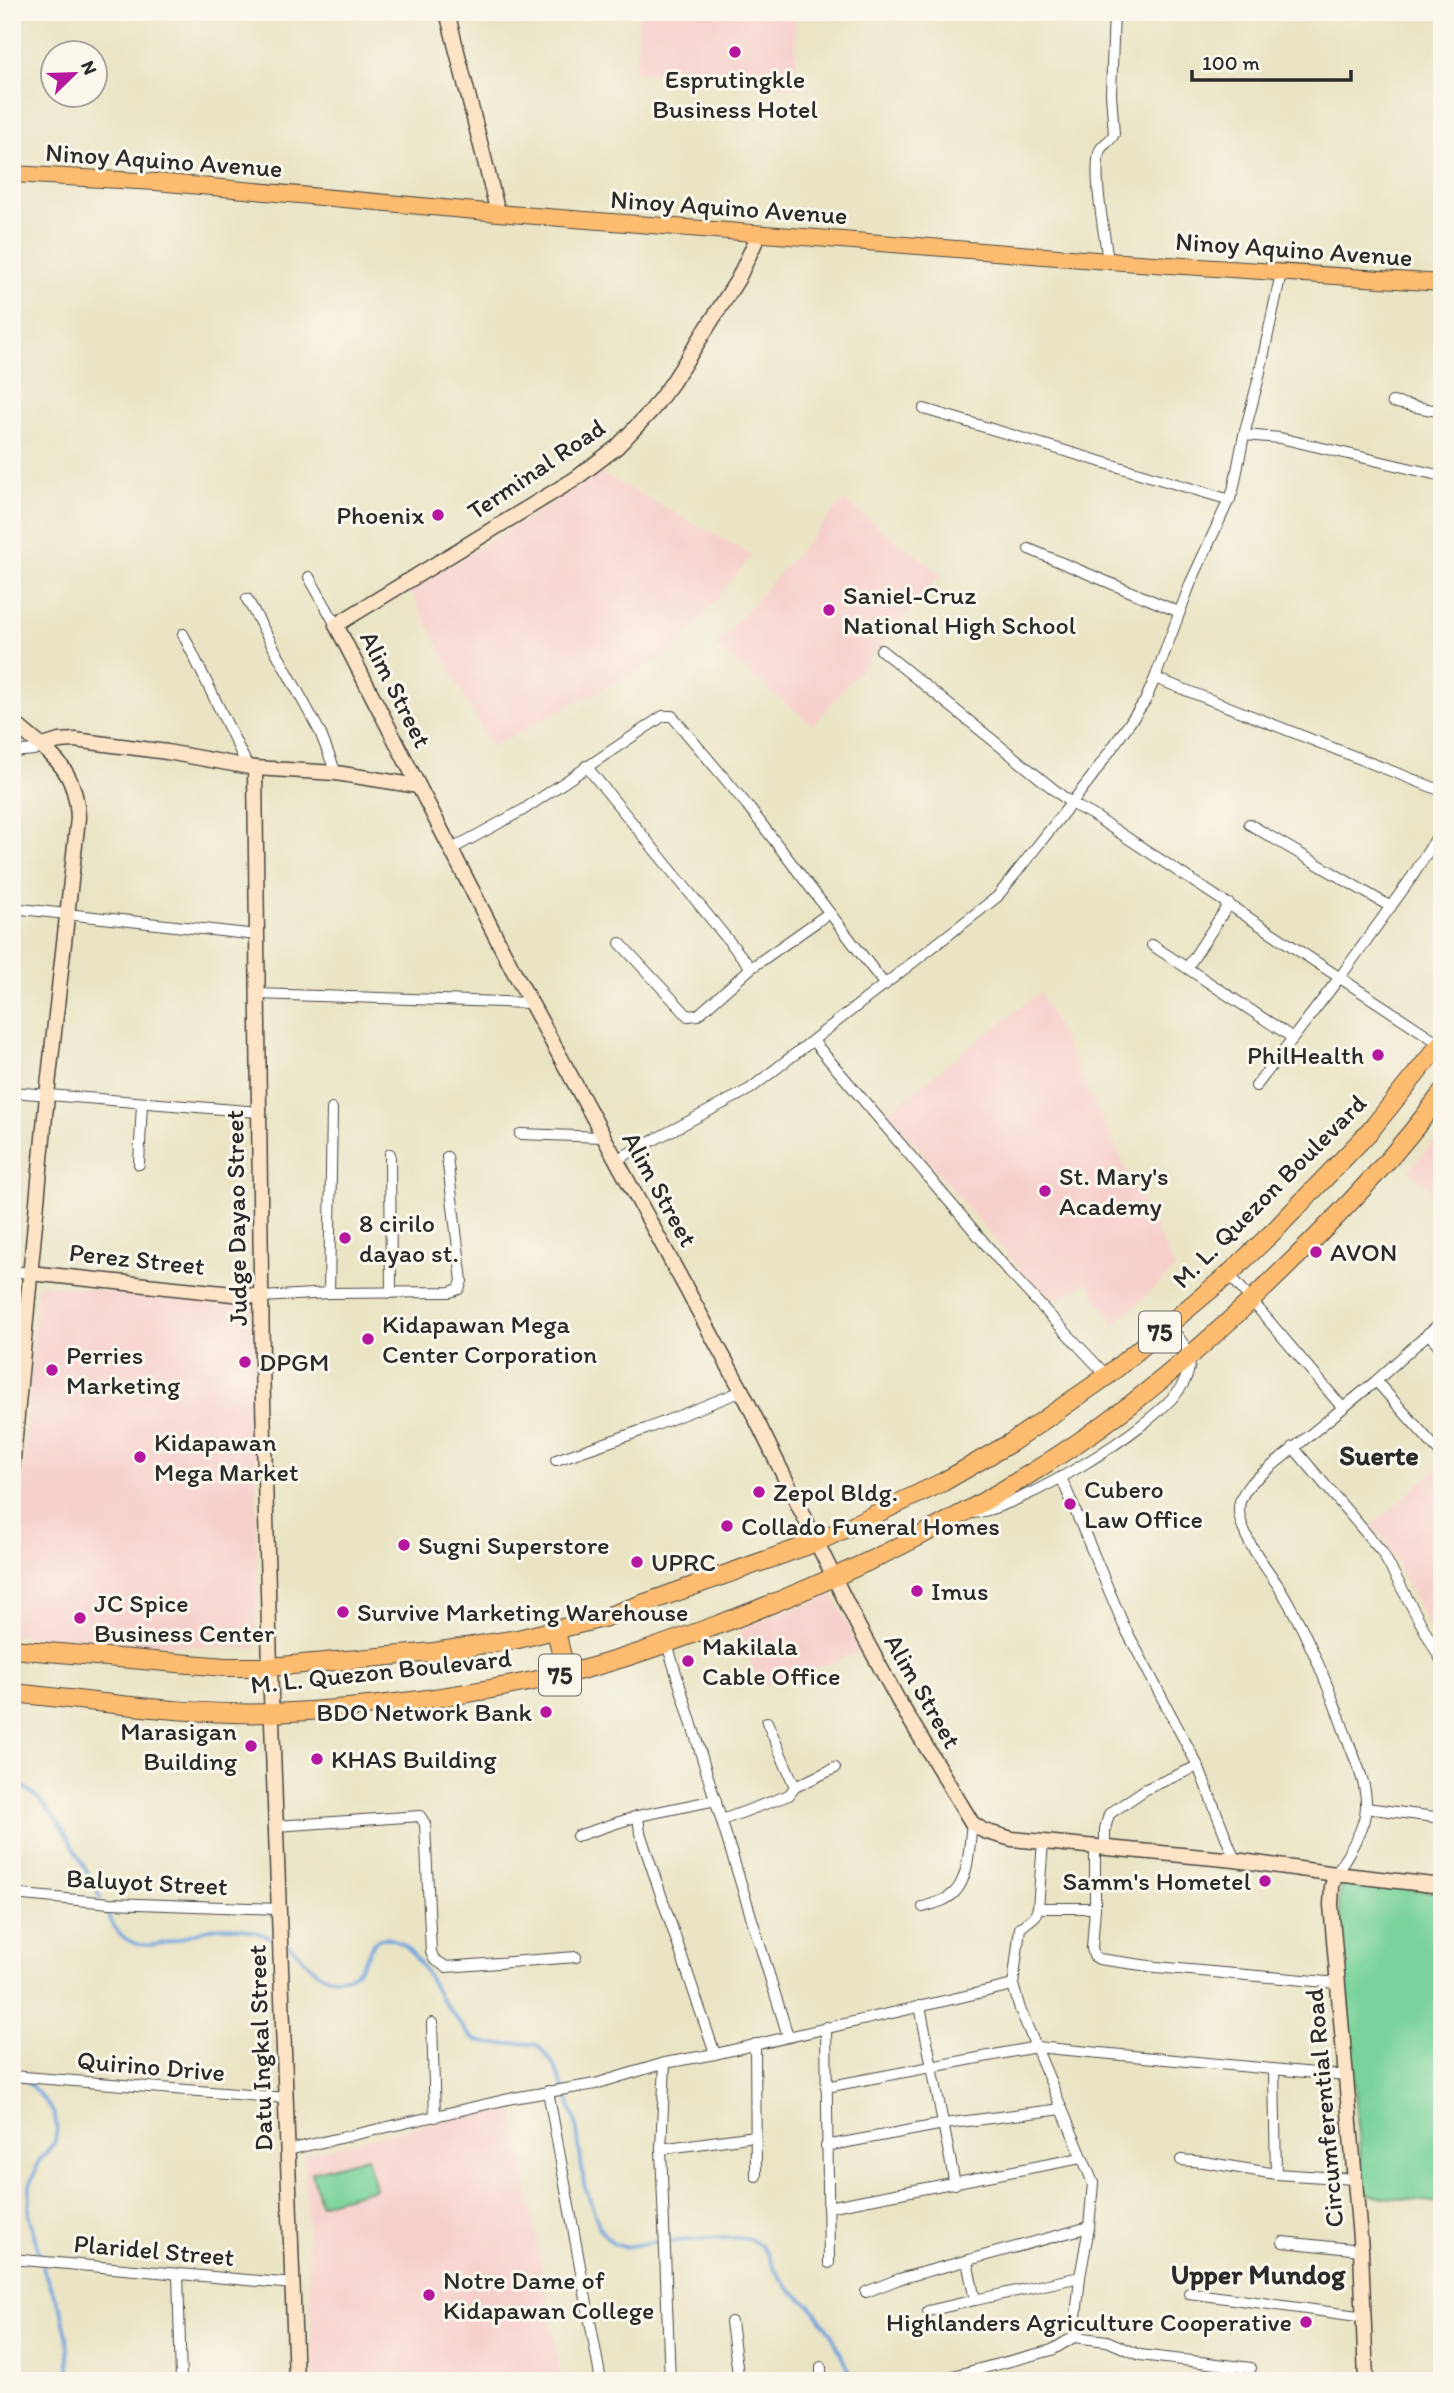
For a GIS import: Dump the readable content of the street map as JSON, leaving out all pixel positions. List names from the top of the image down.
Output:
{
  "streets": {
    "highway": ["M. L. Quezon Boulevard", "75"],
    "main road": ["Ninoy Aquino Avenue"],
    "street": [
      "Terminal Road",
      "Alim Street",
      "Judge Dayao Street",
      "Perez Street",
      "Baluyot Street",
      "Datu Ingkal Street",
      "Quirino Drive",
      "Circumferential Road",
      "Plaridel Street"
    ]
  },
  "crossings": [
    ["Ninoy Aquino Avenue", "Terminal Road"],
    ["Terminal Road", "Alim Street"],
    ["Alim Street", "M. L. Quezon Boulevard"],
    ["M. L. Quezon Boulevard", "Judge Dayao Street"],
    ["M. L. Quezon Boulevard", "Datu Ingkal Street"],
    ["Judge Dayao Street", "Perez Street"],
    ["Judge Dayao Street", "Datu Ingkal Street"],
    ["Baluyot Street", "Datu Ingkal Street"],
    ["Datu Ingkal Street", "Quirino Drive"],
    ["Datu Ingkal Street", "Plaridel Street"]
  ],
  "districts": ["Suerte", "Upper Mundog"],
  "places": [
    "Esprutingkle Business Hotel",
    "Phoenix",
    "Saniel-Cruz National High School",
    "PhilHealth",
    "St. Mary's Academy",
    "8 cirilo dayao st.",
    "AVON",
    "Kidapawan Mega Center Corporation",
    "DPGM",
    "Perries Marketing",
    "Kidapawan Mega Market",
    "Zepol Bldg.",
    "Cubero Law Office",
    "Collado Funeral Homes",
    "Sugni Superstore",
    "UPRC",
    "Imus",
    "Survive Marketing Warehouse",
    "JC Spice Business Center",
    "Makilala Cable Office",
    "BDO Network Bank",
    "Marasigan Building",
    "KHAS Building",
    "Samm's Hometel",
    "Notre Dame of Kidapawan College",
    "Highlanders Agriculture Cooperative"
  ],
  "scale_bar": "100 m",
  "north": "top right"
}
